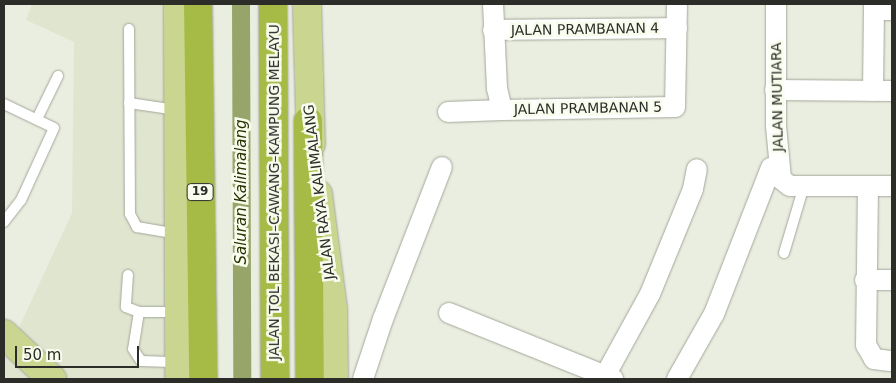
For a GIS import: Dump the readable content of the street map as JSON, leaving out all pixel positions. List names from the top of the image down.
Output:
{
  "streets": {
    "highway": ["19", "JALAN TOL BEKASI–CAWANG–KAMPUNG MELAYU"],
    "main road": ["JALAN RAYA KALIMALANG"],
    "street": ["JALAN PRAMBANAN 4", "JALAN MUTIARA", "JALAN PRAMBANAN 5"]
  },
  "crossings": [
    ["JALAN PRAMBANAN 4", "JALAN PRAMBANAN 5"]
  ],
  "water": ["Saluran Kalimalang"],
  "scale_bar": "50 m"
}
